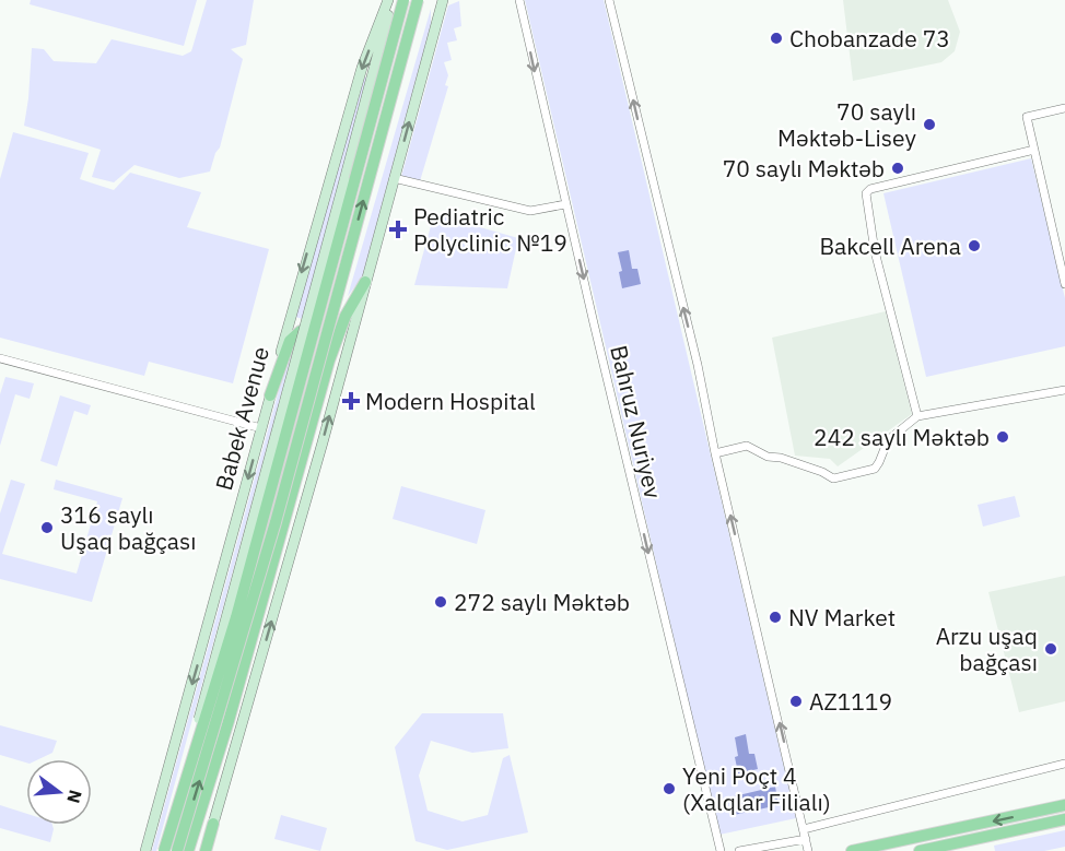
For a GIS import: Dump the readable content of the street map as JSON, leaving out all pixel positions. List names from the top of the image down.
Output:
{
  "streets": {
    "main road": ["Babek Avenue"],
    "street": ["Bahruz Nuriyev"]
  },
  "one_way": ["Bahruz Nuriyev"],
  "places": {
    "other": [
      "Chobanzade 73",
      "70 saylı Məktəb-Lisey",
      "70 saylı Məktəb",
      "Bakcell Arena",
      "242 saylı Məktəb",
      "316 saylı Uşaq bağçası",
      "272 saylı Məktəb",
      "NV Market",
      "Arzu uşaq bağçası",
      "AZ1119",
      "Yeni Poçt 4 (Xalqlar Filialı)"
    ],
    "health": ["Pediatric Polyclinic №19", "Modern Hospital"]
  },
  "north": "right"
}
